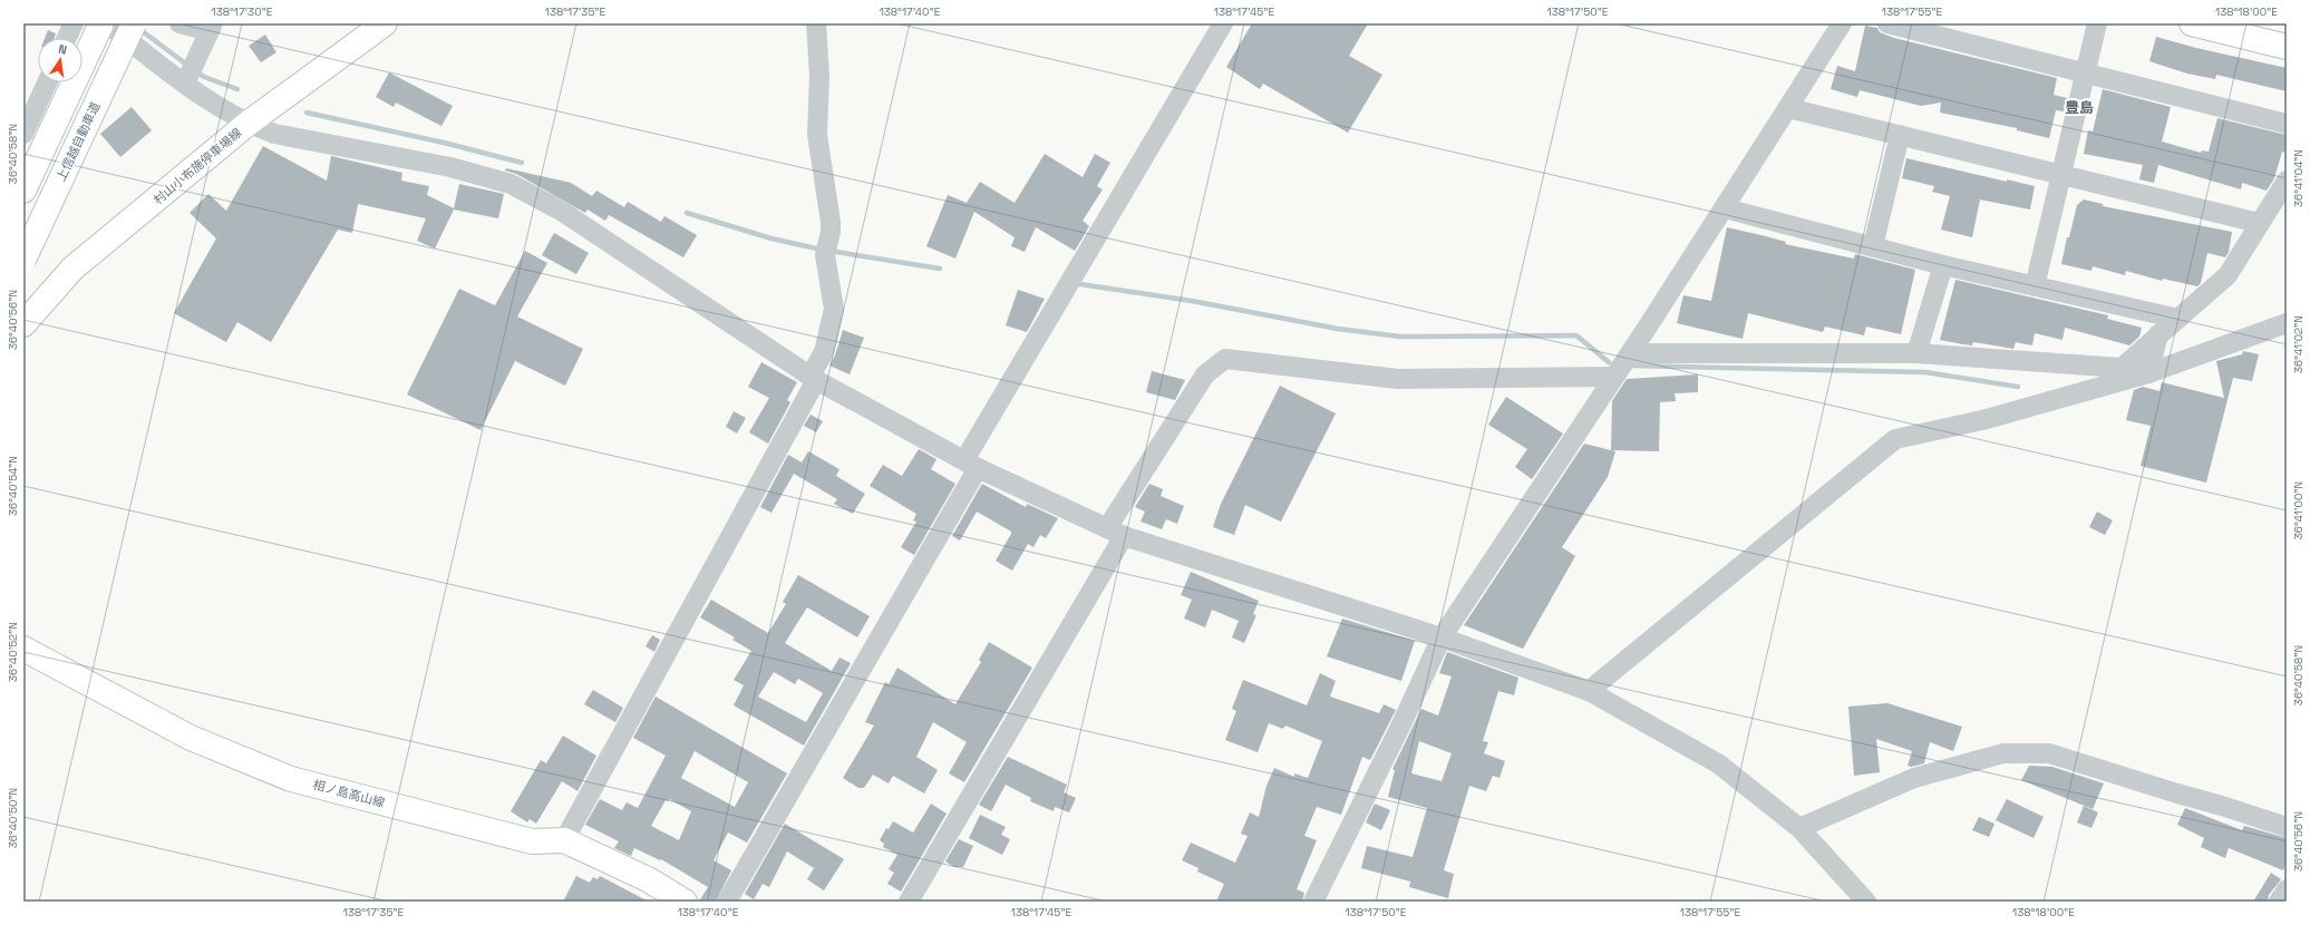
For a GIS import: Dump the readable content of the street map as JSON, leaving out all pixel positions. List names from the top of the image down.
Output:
{
  "streets": {
    "main road": ["上信越自動車道", "村山小布施停車場線", "相ノ島高山線"]
  },
  "districts": ["豊島"],
  "north": "top",
  "coordinates": [
    "138°17'30\"E",
    "138°17'35\"E",
    "138°17'40\"E",
    "138°17'45\"E",
    "138°17'50\"E",
    "138°17'55\"E",
    "138°18'00\"E",
    "36°40'58\"N",
    "36°41'04\"N",
    "36°40'56\"N",
    "36°41'02\"N",
    "36°40'54\"N",
    "36°41'00\"N",
    "36°40'52\"N",
    "36°40'50\"N"
  ]
}
